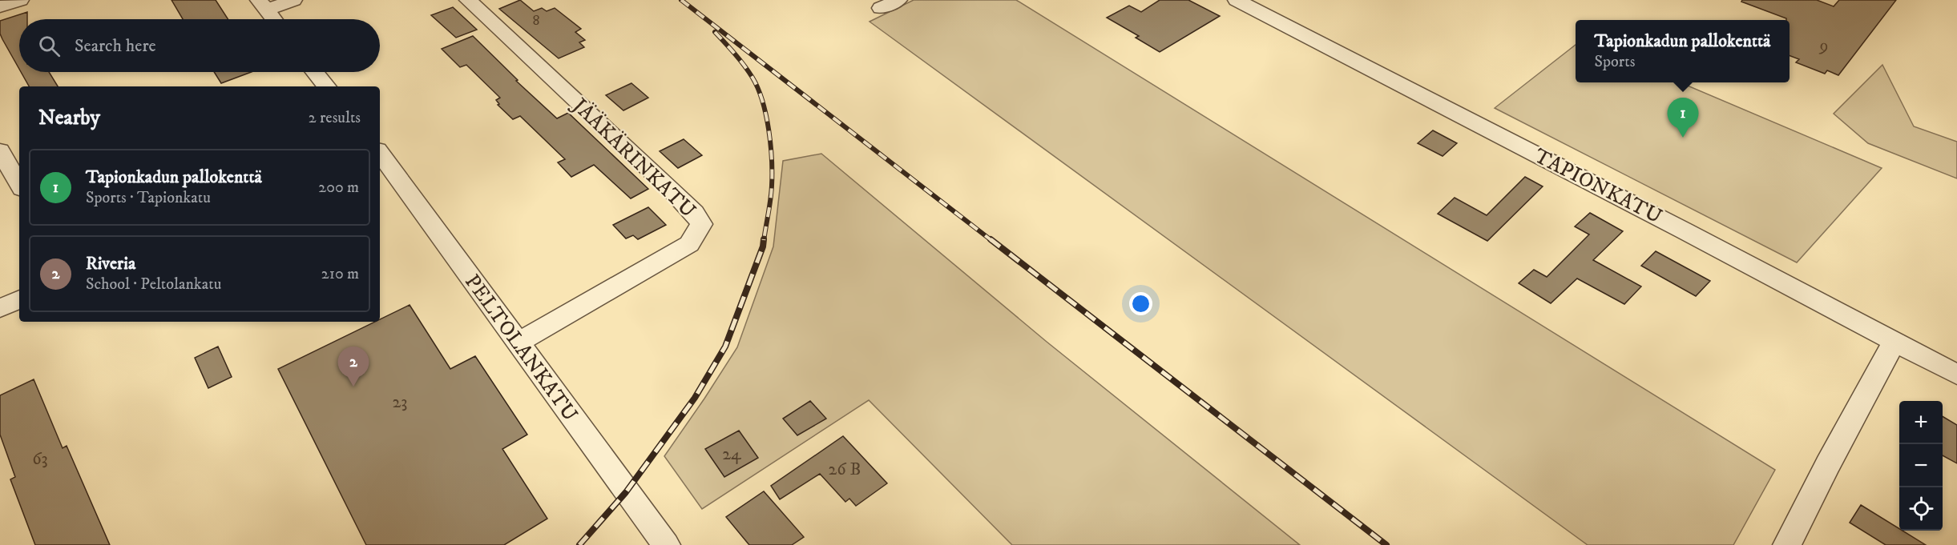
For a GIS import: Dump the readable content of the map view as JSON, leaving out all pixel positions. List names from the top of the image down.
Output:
{
  "streets": {
    "street": ["JÄÄKÄRINKATU", "TAPIONKATU", "PELTOLANKATU"]
  },
  "crossings": [
    ["JÄÄKÄRINKATU", "PELTOLANKATU"]
  ],
  "house_numbers": [
    "8",
    "9",
    "23",
    "24",
    "63",
    "26 B"
  ],
  "page": {
    "search": "Search here",
    "popup": ["Tapionkadun pallokenttä", "Sports"],
    "heading": ["Nearby", "2 results"],
    "pins": ["1", "2"],
    "list": [
      {
        "mark": "1",
        "name": "Tapionkadun pallokenttä",
        "note": "Sports · Tapionkatu",
        "value": "200 m"
      },
      {
        "mark": "2",
        "name": "Riveria",
        "note": "School · Peltolankatu",
        "value": "210 m"
      }
    ],
    "map_buttons": ["+", "−"]
  }
}
